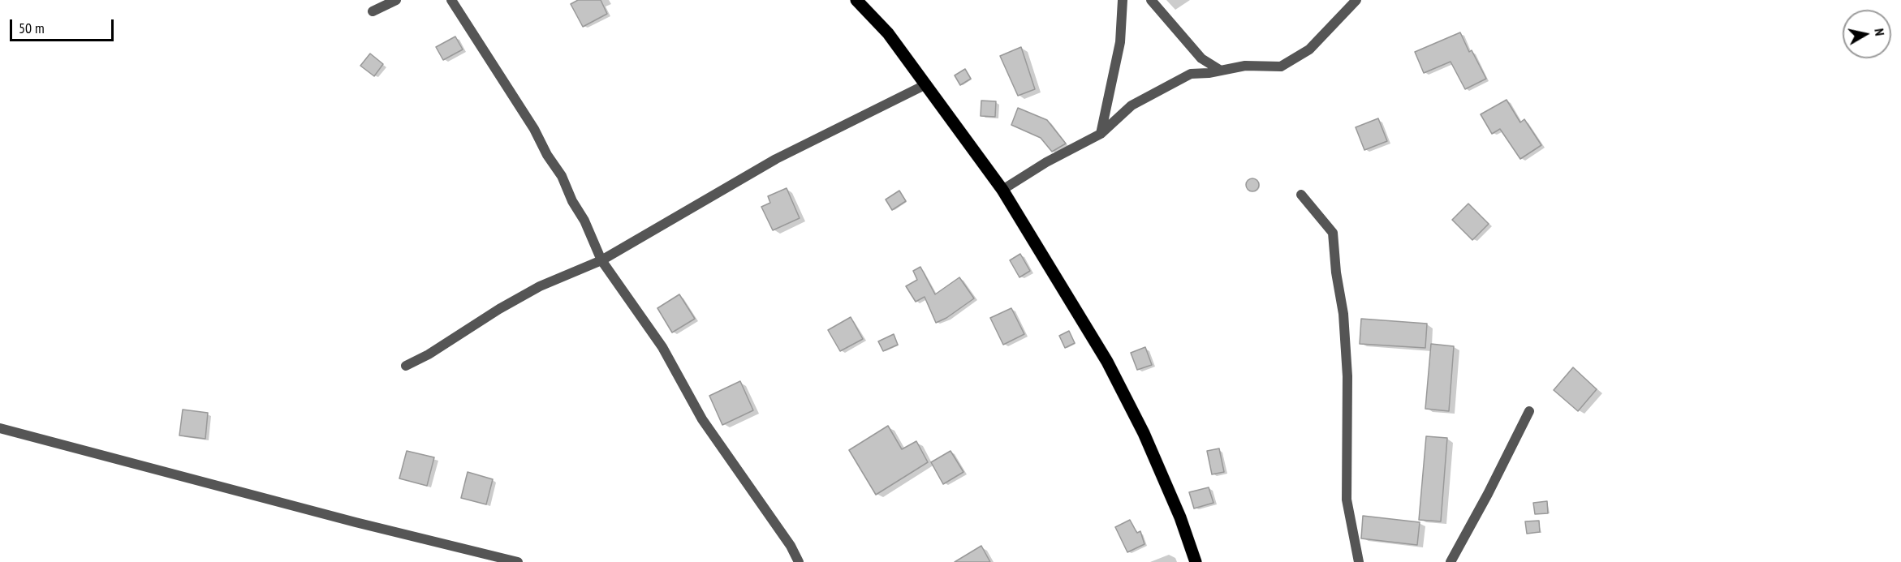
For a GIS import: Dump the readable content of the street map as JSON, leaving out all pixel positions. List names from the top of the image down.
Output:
{
  "scale_bar": "50 m",
  "north": "right"
}
